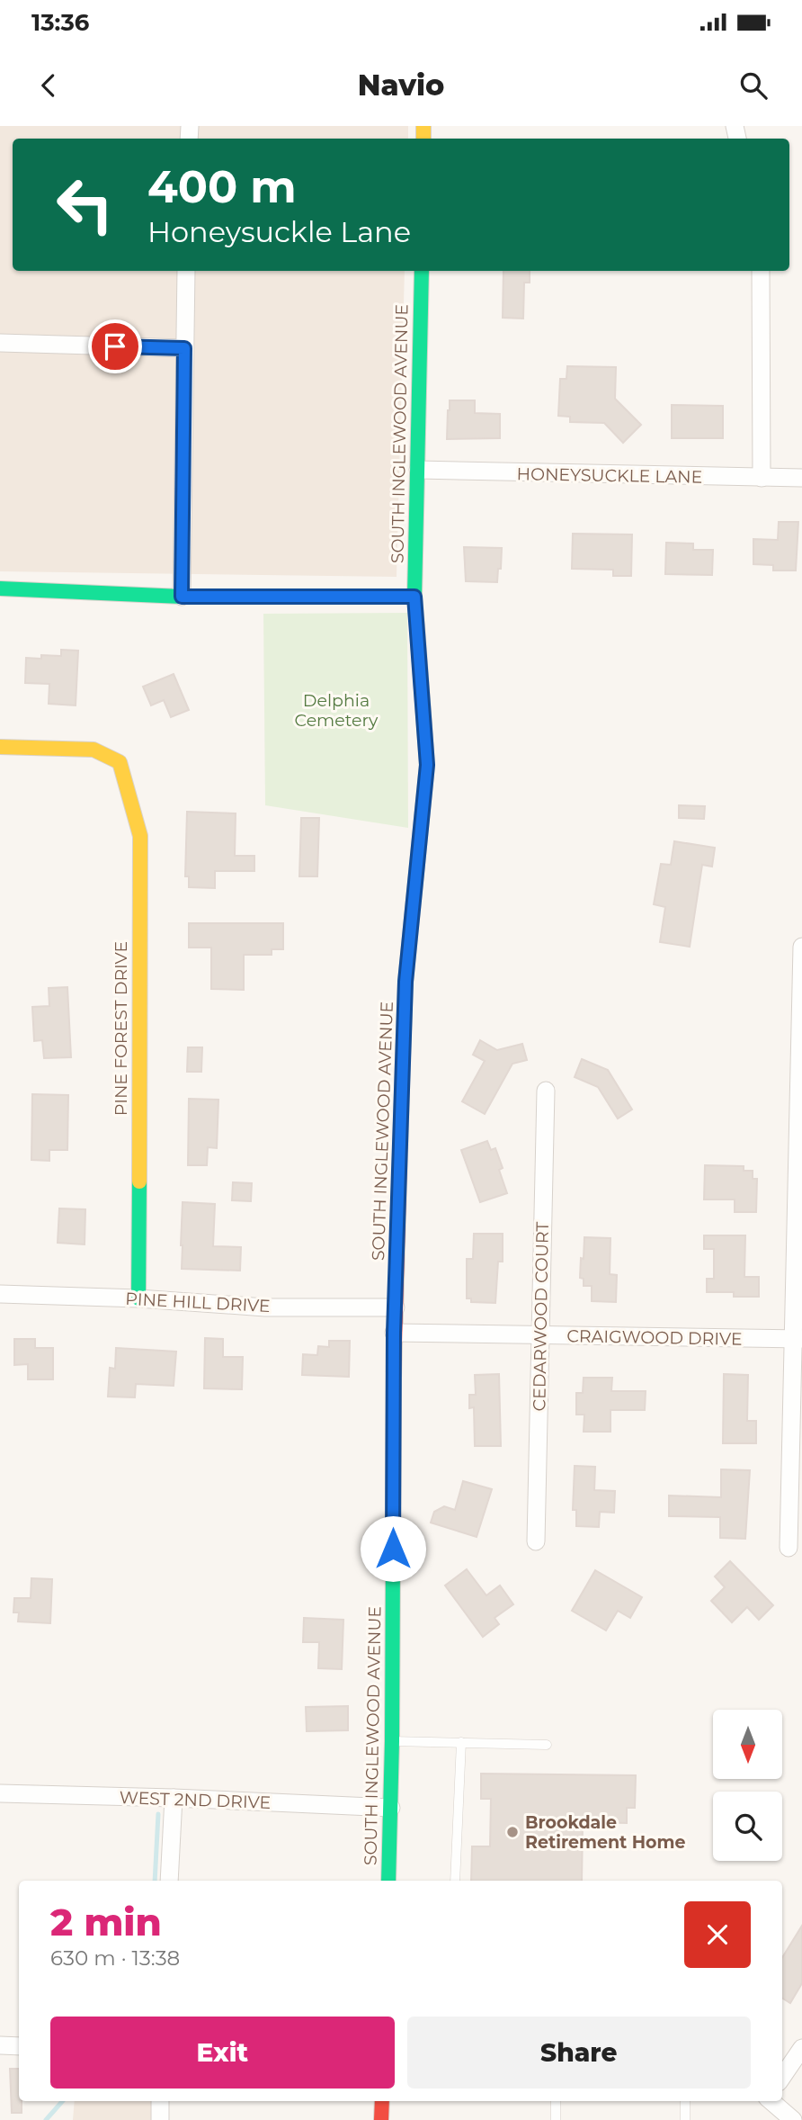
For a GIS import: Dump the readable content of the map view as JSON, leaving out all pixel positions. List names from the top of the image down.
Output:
{
  "streets": {
    "street": [
      "SOUTH INGLEWOOD AVENUE",
      "HONEYSUCKLE LANE",
      "PINE FOREST DRIVE",
      "PINE HILL DRIVE",
      "CEDARWOOD COURT",
      "CRAIGWOOD DRIVE",
      "WEST 2ND DRIVE"
    ]
  },
  "crossings": [
    ["SOUTH INGLEWOOD AVENUE", "HONEYSUCKLE LANE"],
    ["SOUTH INGLEWOOD AVENUE", "PINE HILL DRIVE"],
    ["SOUTH INGLEWOOD AVENUE", "CRAIGWOOD DRIVE"],
    ["SOUTH INGLEWOOD AVENUE", "WEST 2ND DRIVE"],
    ["PINE FOREST DRIVE", "PINE HILL DRIVE"],
    ["CEDARWOOD COURT", "CRAIGWOOD DRIVE"]
  ],
  "parks": ["Delphia Cemetery"],
  "places": ["Brookdale Retirement Home"],
  "north": "bottom",
  "page": {
    "status": "13:36",
    "header": "Navio",
    "turn": ["400 m", "Honeysuckle Lane"],
    "heading": ["2 min", "630 m · 13:38"],
    "buttons": ["Exit", "Share"]
  }
}
